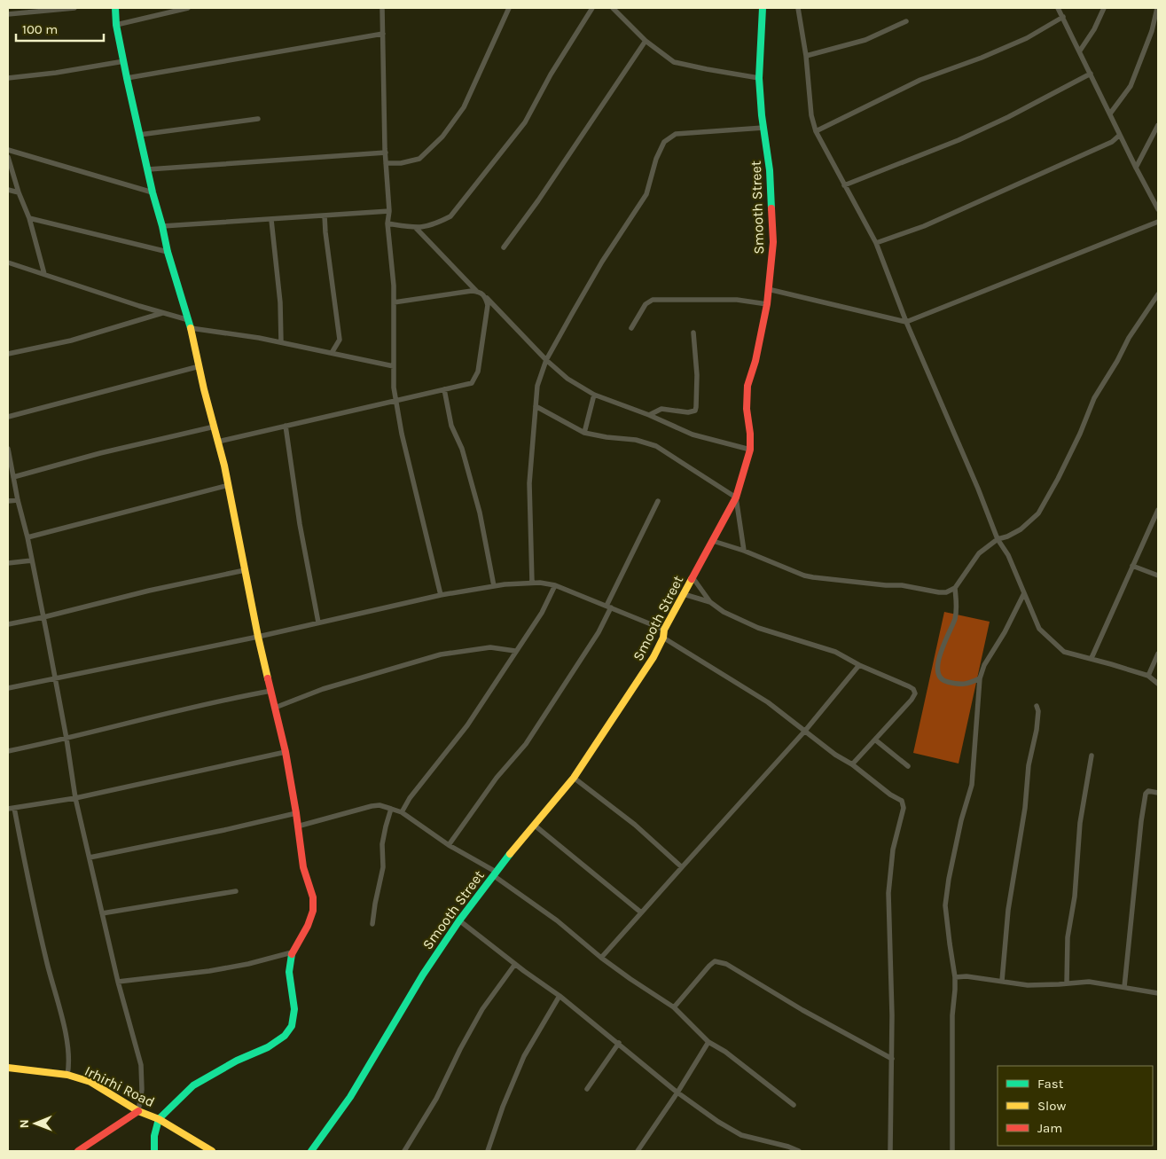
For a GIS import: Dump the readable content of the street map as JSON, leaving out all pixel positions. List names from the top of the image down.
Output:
{
  "streets": {
    "street": ["Smooth Street", "Irhirhi Road"]
  },
  "legend": ["Fast", "Slow", "Jam"],
  "scale_bar": "100 m",
  "north": "left"
}
